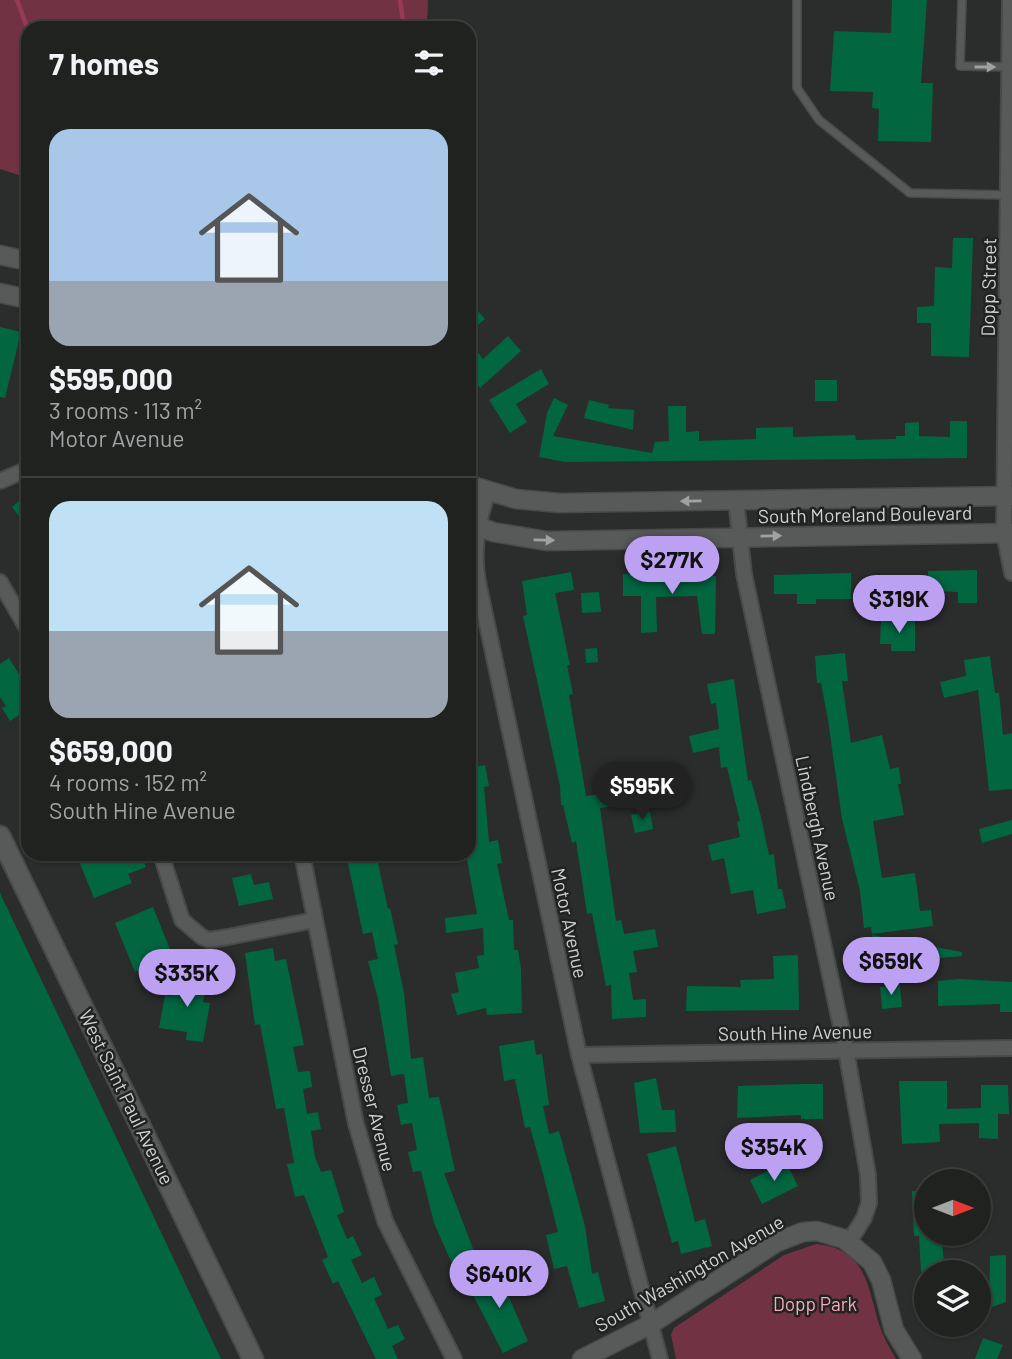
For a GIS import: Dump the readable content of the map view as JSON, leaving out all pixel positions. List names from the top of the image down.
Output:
{
  "streets": {
    "main road": ["West Saint Paul Avenue"],
    "street": [
      "Dopp Street",
      "South Moreland Boulevard",
      "Lindbergh Avenue",
      "Motor Avenue",
      "South Hine Avenue",
      "Dresser Avenue",
      "South Washington Avenue"
    ]
  },
  "crossings": [
    ["Dopp Street", "South Moreland Boulevard"],
    ["South Moreland Boulevard", "Lindbergh Avenue"],
    ["South Moreland Boulevard", "Motor Avenue"],
    ["Lindbergh Avenue", "South Hine Avenue"],
    ["Lindbergh Avenue", "South Washington Avenue"],
    ["Motor Avenue", "South Hine Avenue"],
    ["Motor Avenue", "South Washington Avenue"]
  ],
  "parks": ["Dopp Park"],
  "north": "right",
  "page": {
    "heading": "7 homes",
    "list": [
      {
        "name": "$595,000",
        "note": "3 rooms · 113 m² · Motor Avenue"
      },
      {
        "name": "$659,000",
        "note": "4 rooms · 152 m² · South Hine Avenue"
      }
    ],
    "price": [
      "$277K",
      "$319K",
      "$595K",
      "$659K",
      "$335K",
      "$354K",
      "$640K"
    ]
  }
}
